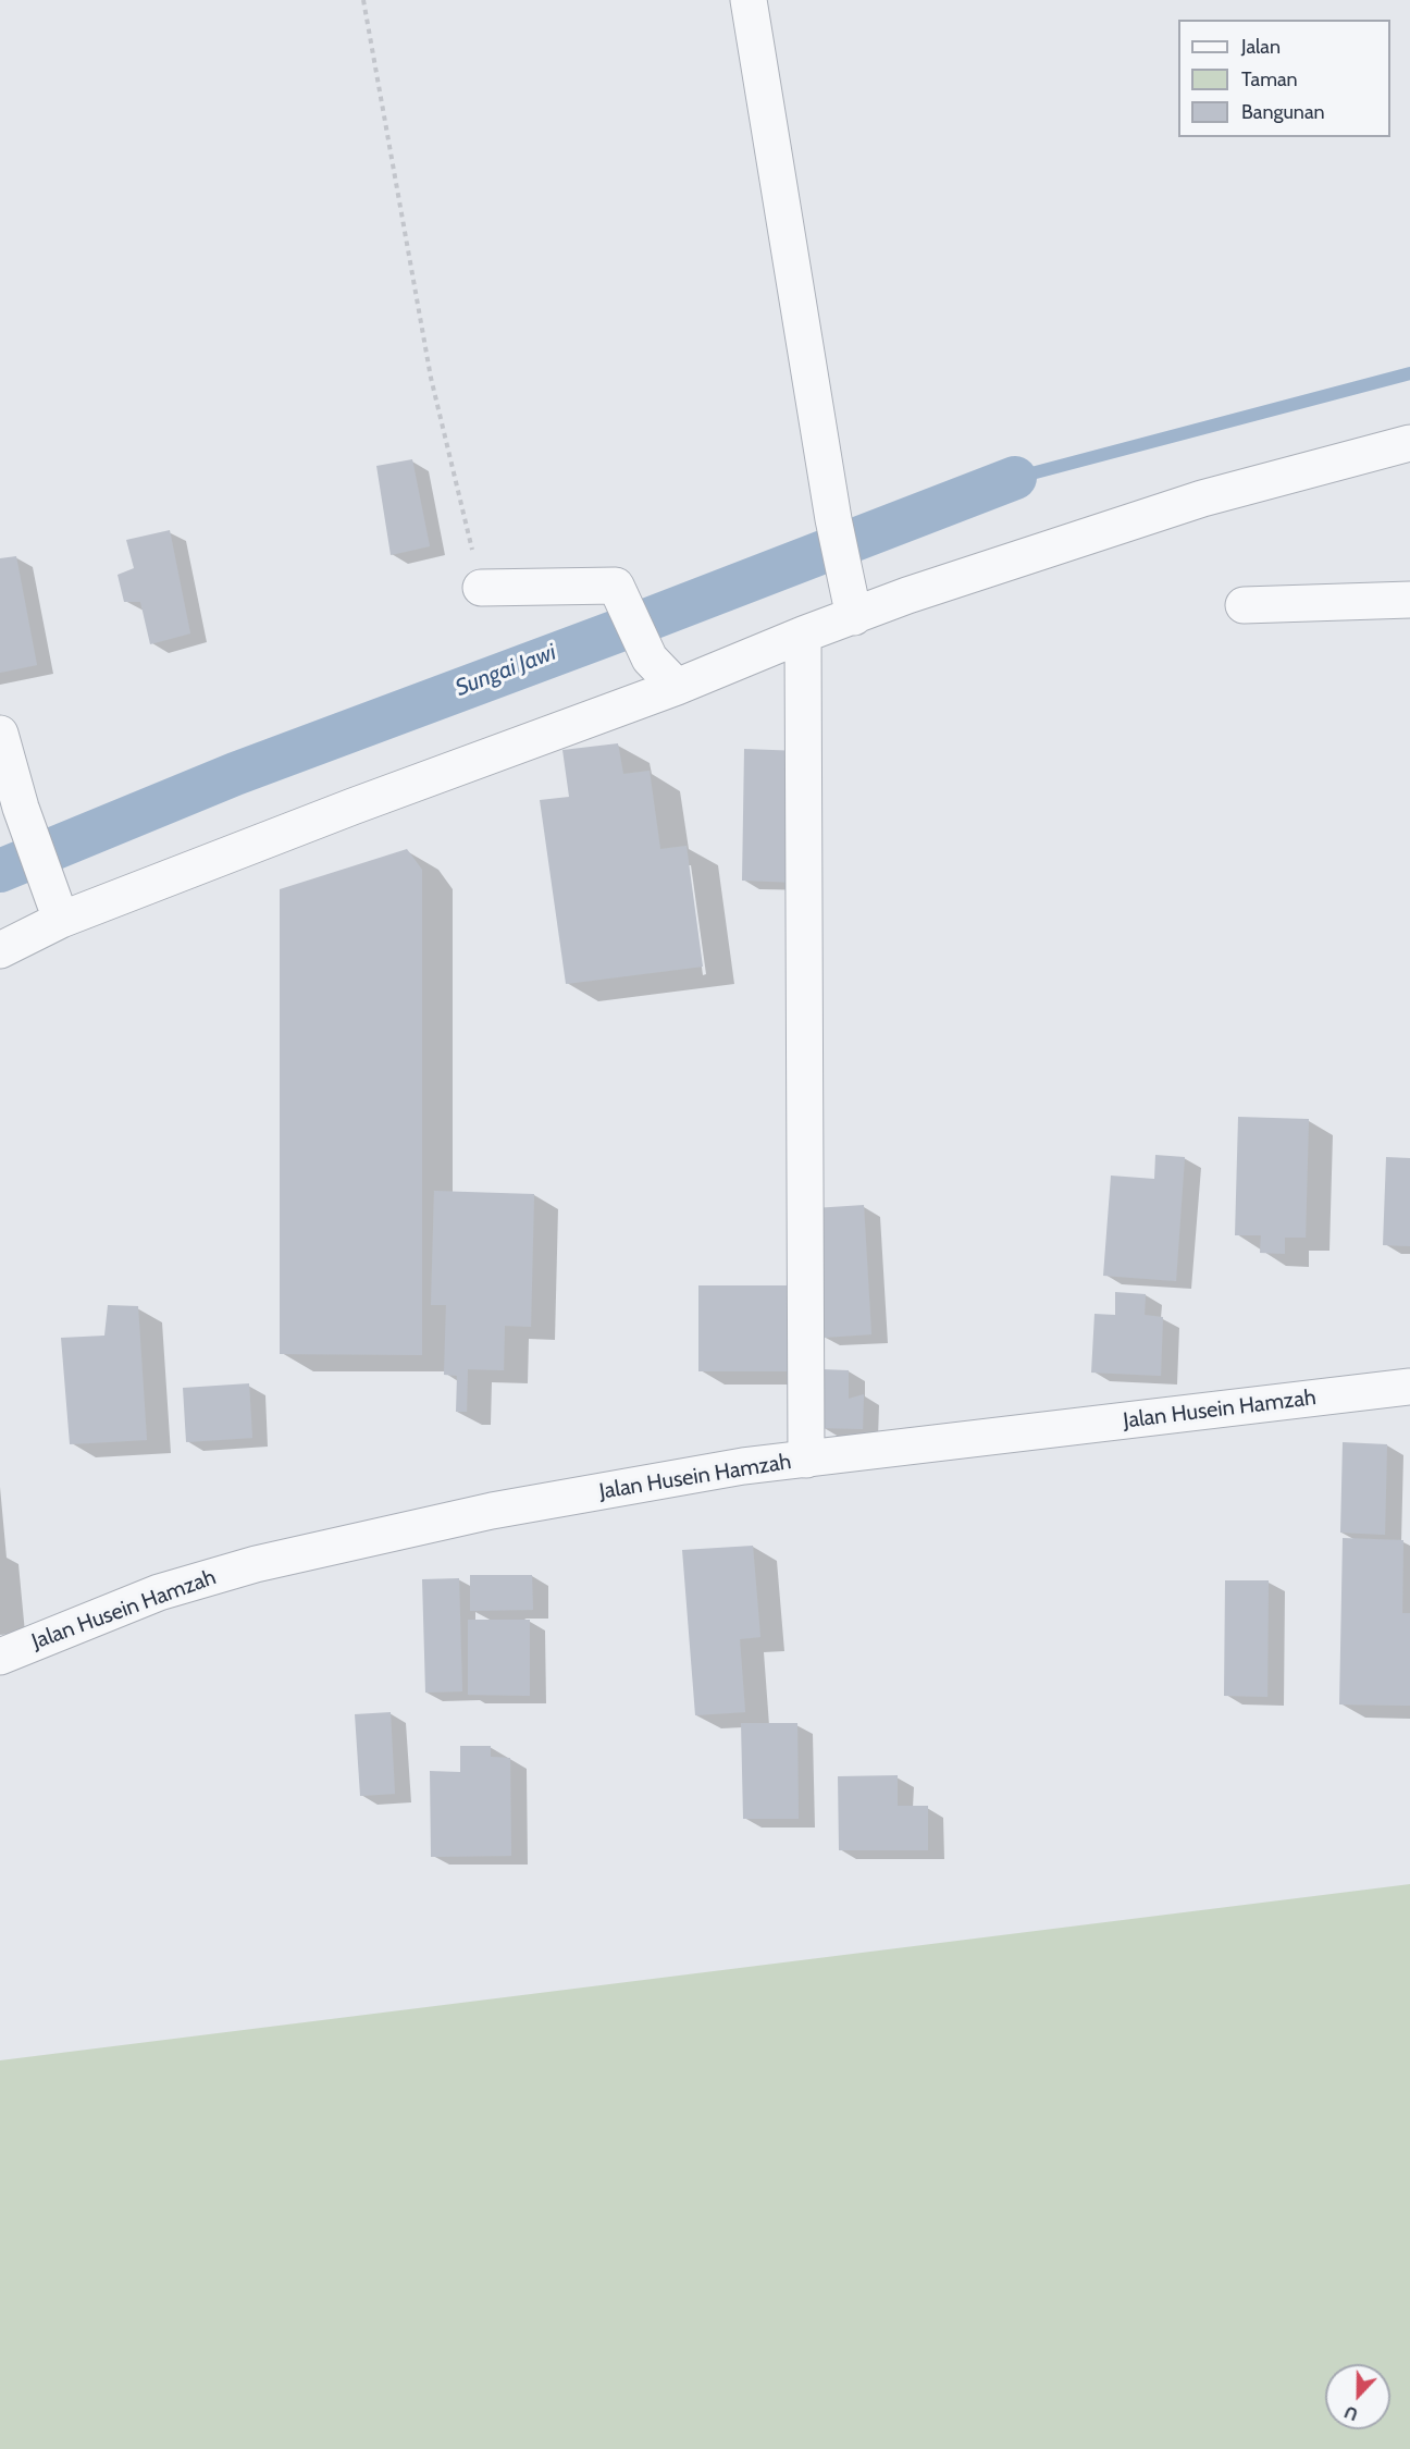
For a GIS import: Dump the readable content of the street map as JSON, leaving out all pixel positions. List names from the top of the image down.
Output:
{
  "streets": {
    "street": ["Jalan Husein Hamzah"]
  },
  "water": ["Sungai Jawi"],
  "legend": ["Jalan", "Taman", "Bangunan"],
  "north": "bottom"
}
